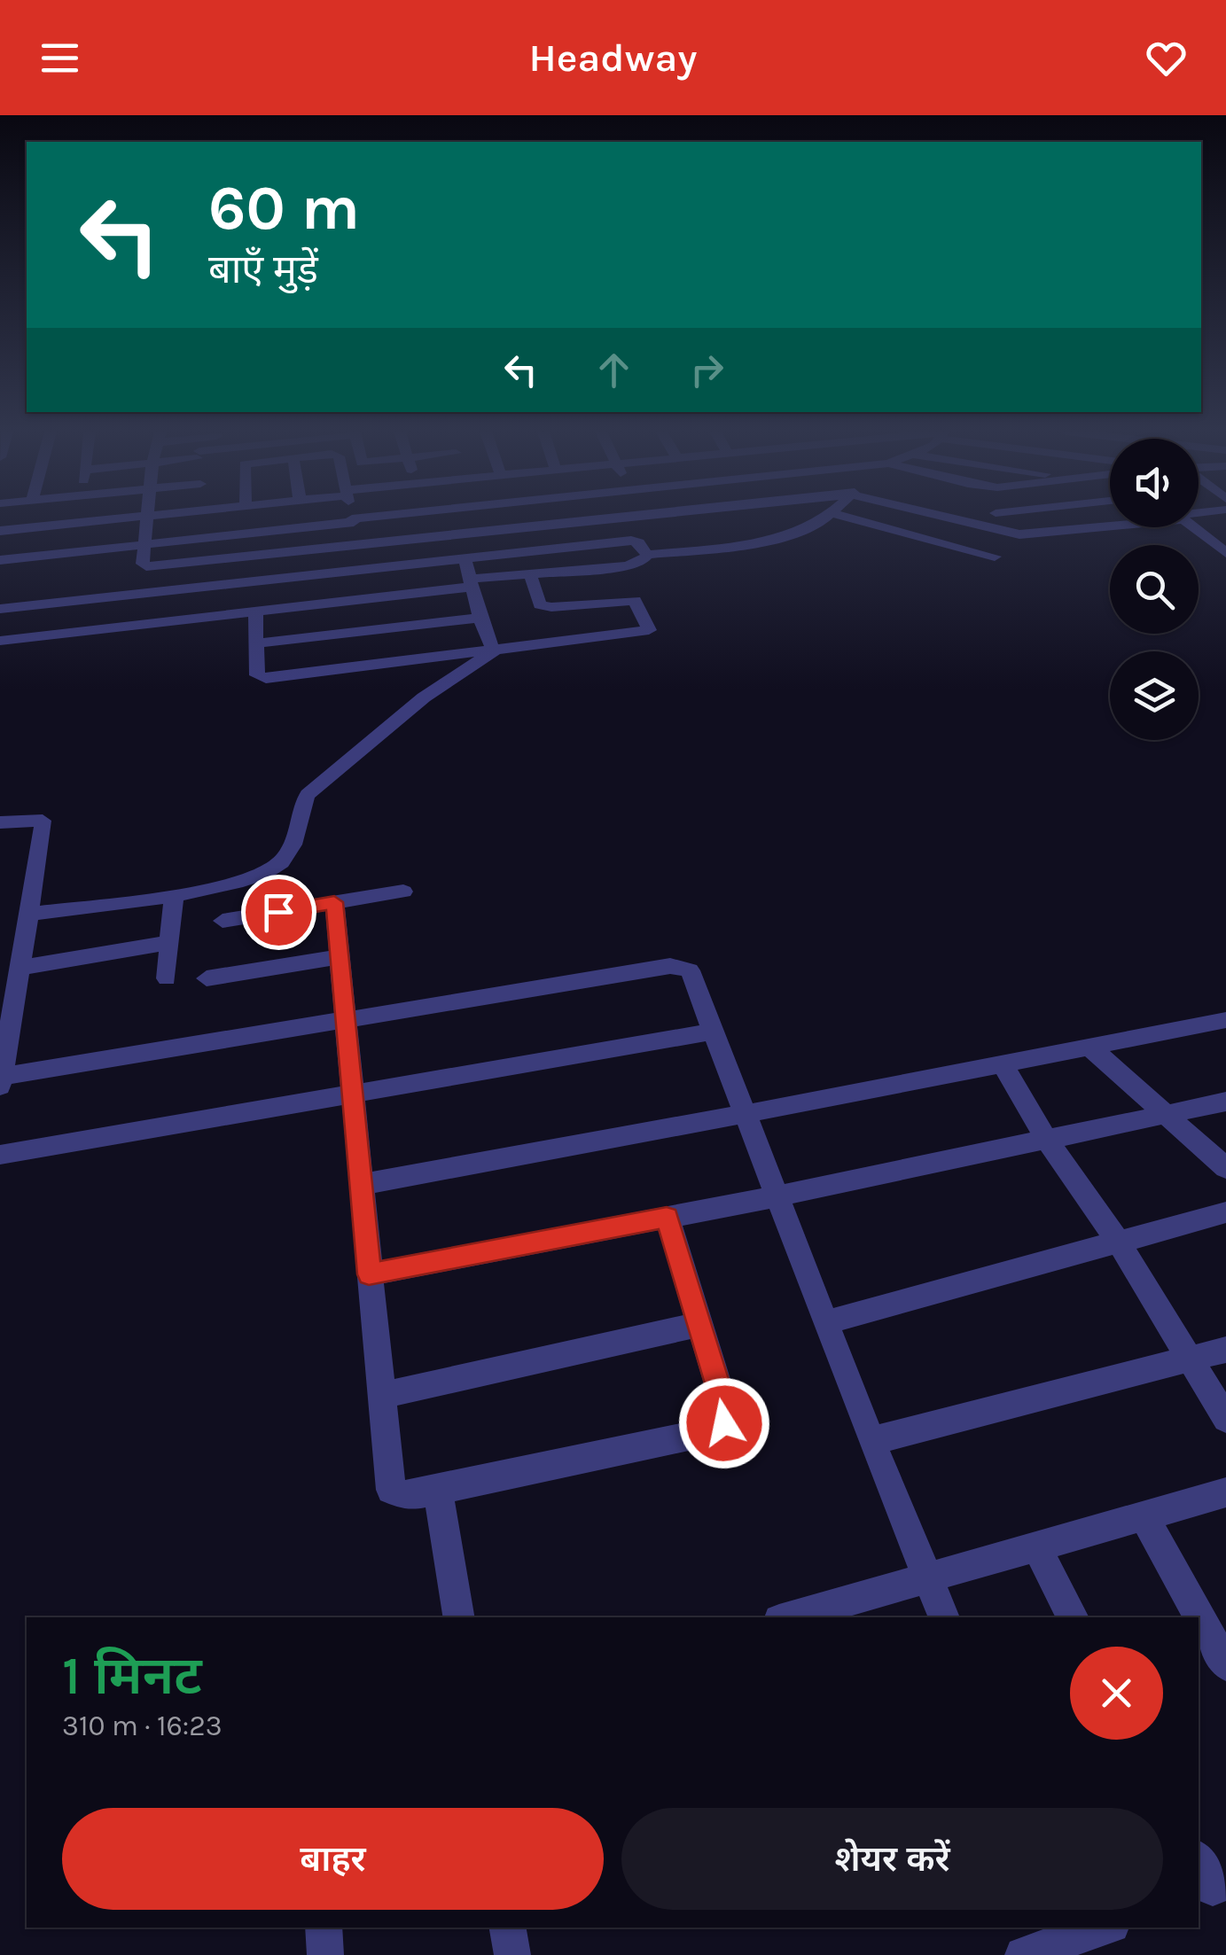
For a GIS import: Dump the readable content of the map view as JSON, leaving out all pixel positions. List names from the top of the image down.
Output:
{
  "page": {
    "header": "Headway",
    "turn": ["60 m", "बाएँ मुड़ें"],
    "heading": ["1 मिनट", "310 m · 16:23"],
    "buttons": ["बाहर", "शेयर करें"]
  }
}
